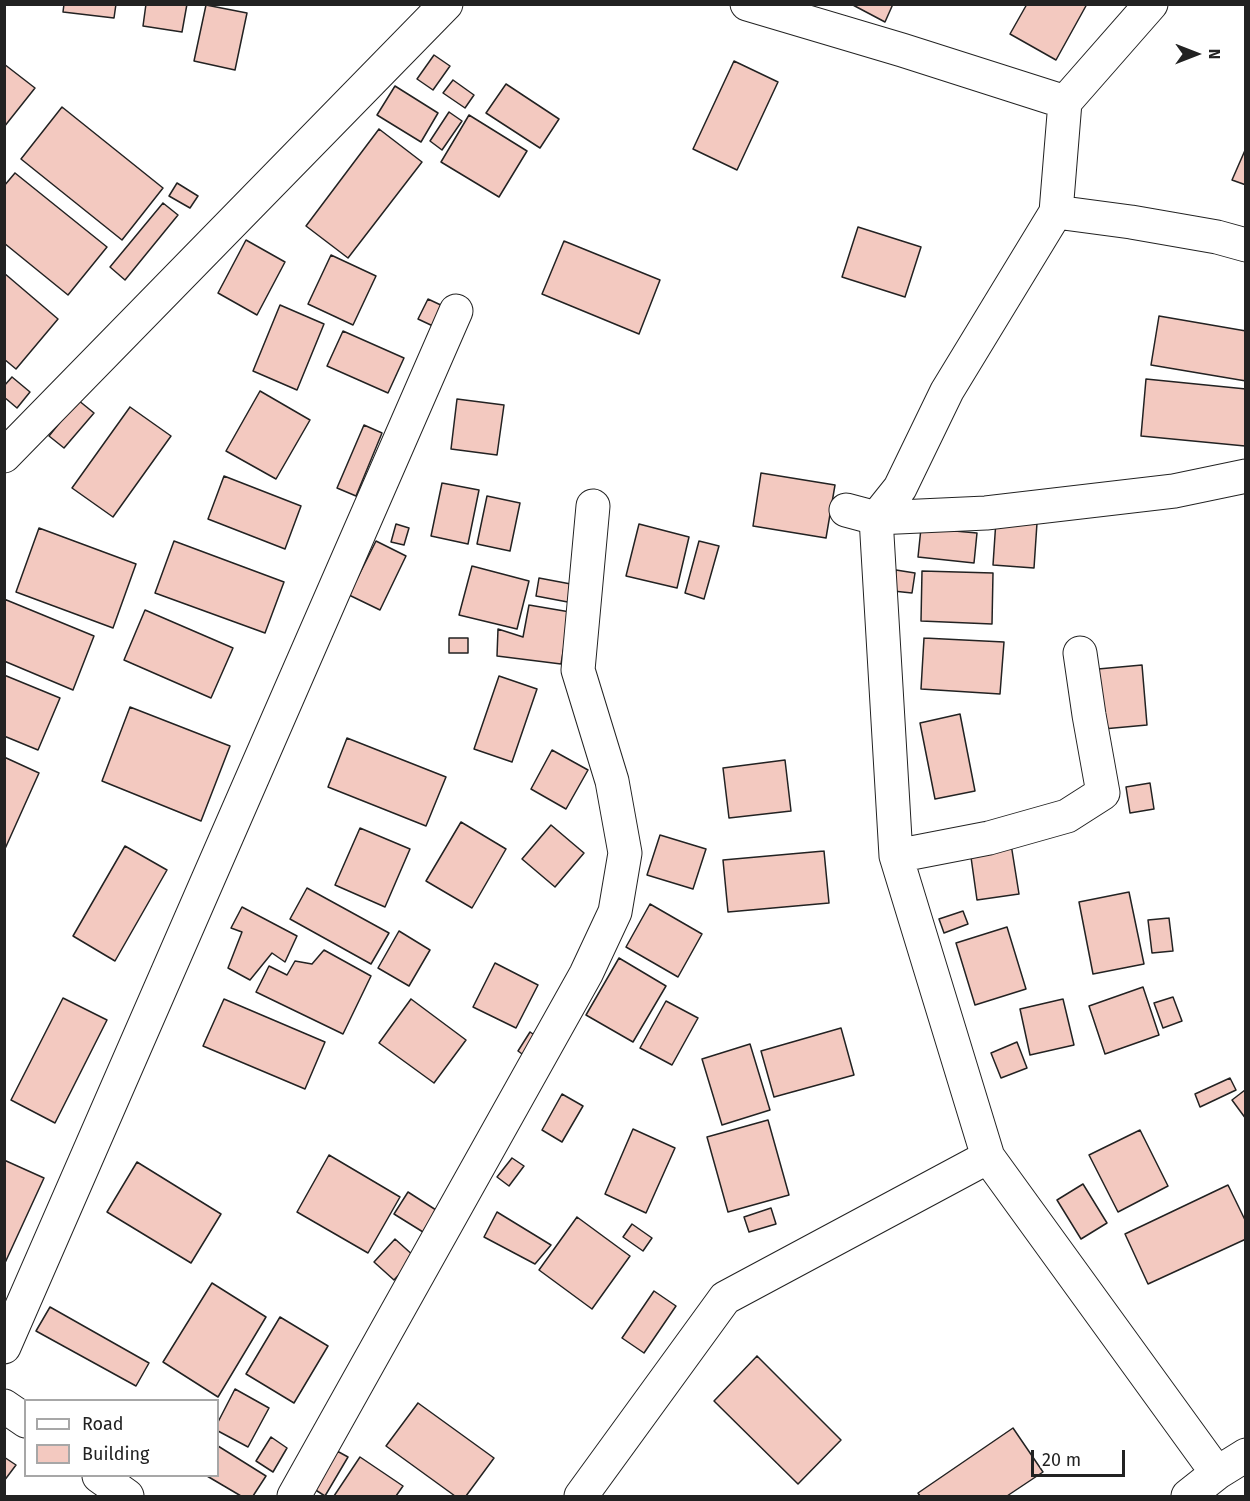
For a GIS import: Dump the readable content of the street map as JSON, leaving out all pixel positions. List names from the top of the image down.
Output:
{
  "legend": ["Road", "Building"],
  "scale_bar": "20 m",
  "north": "right"
}
